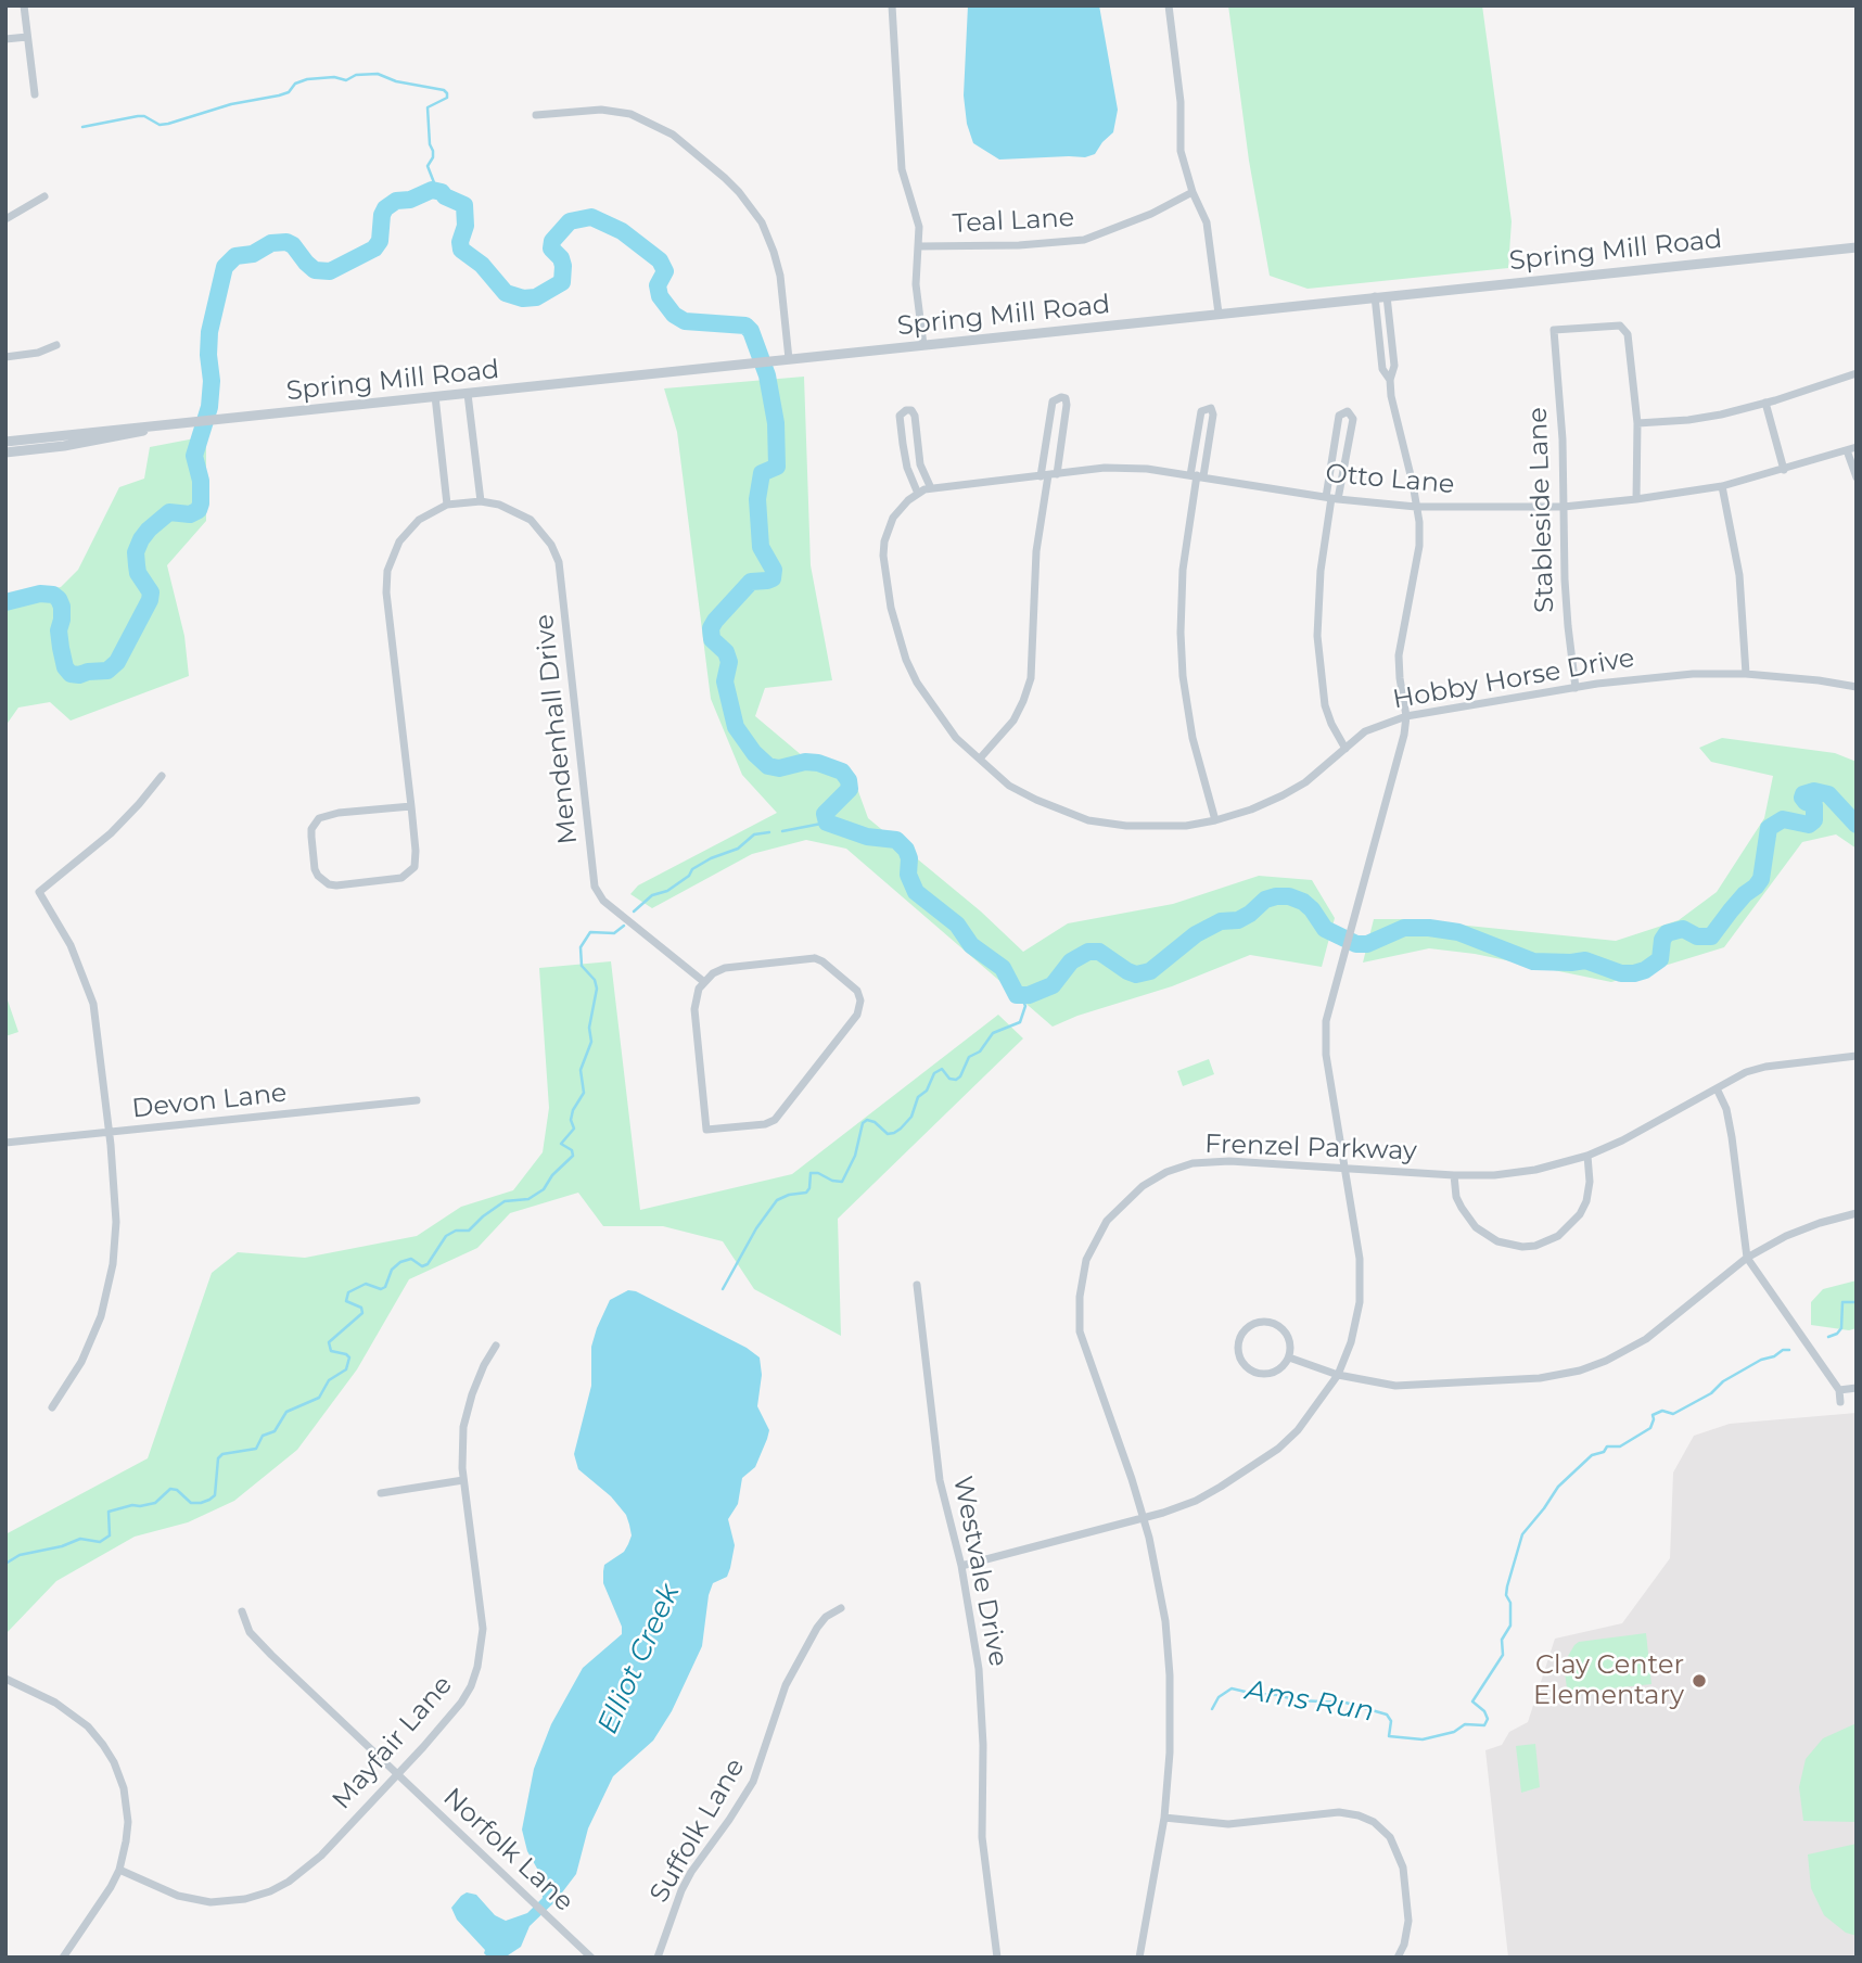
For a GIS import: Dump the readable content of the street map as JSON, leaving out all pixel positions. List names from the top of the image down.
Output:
{
  "streets": {
    "street": [
      "Teal Lane",
      "Spring Mill Road",
      "Otto Lane",
      "Stableside Lane",
      "Hobby Horse Drive",
      "Mendenhall Drive",
      "Devon Lane",
      "Frenzel Parkway",
      "Westvale Drive",
      "Mayfair Lane",
      "Suffolk Lane",
      "Norfolk Lane"
    ]
  },
  "crossings": [
    ["Otto Lane", "Stableside Lane"],
    ["Otto Lane", "Hobby Horse Drive"],
    ["Stableside Lane", "Hobby Horse Drive"],
    ["Mayfair Lane", "Norfolk Lane"]
  ],
  "water": ["Elliot Creek", "Ams Run"],
  "places": ["Clay Center Elementary"]
}
